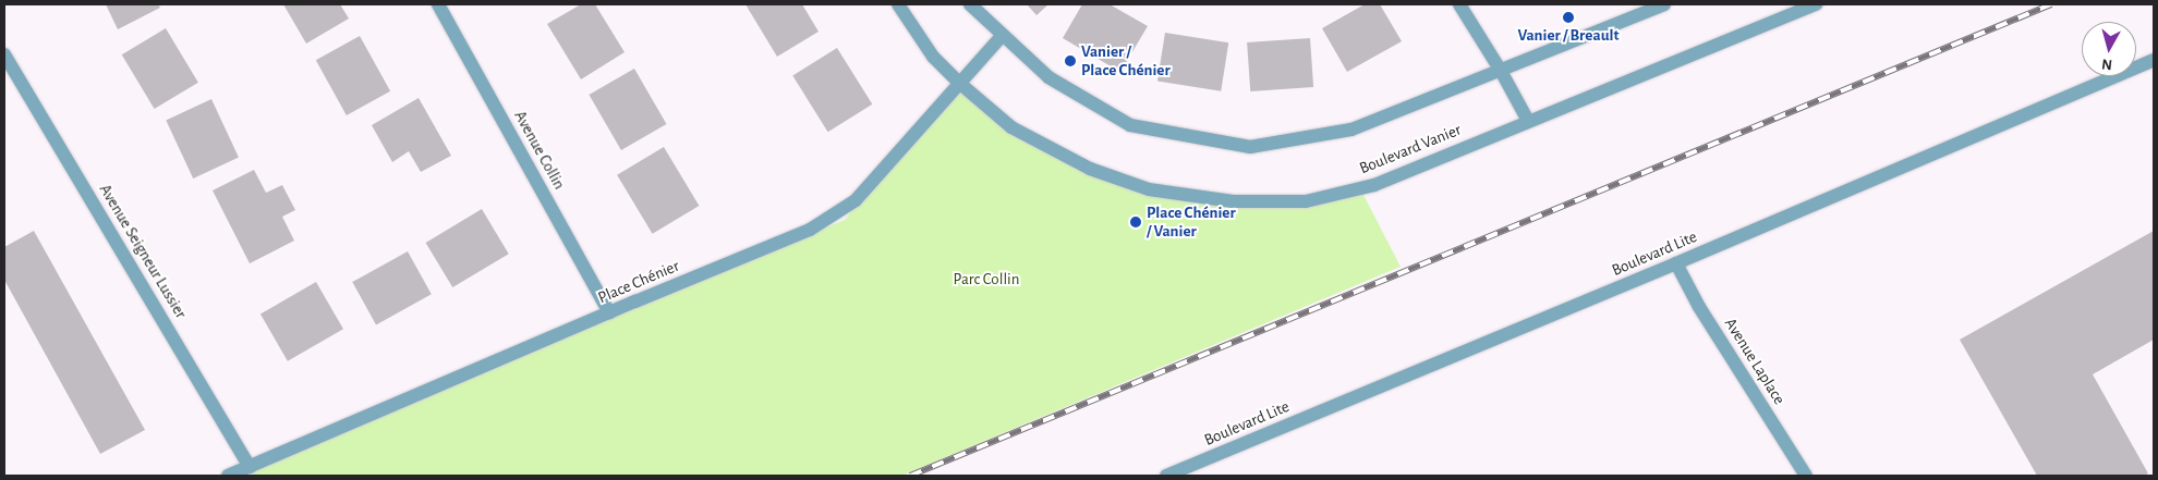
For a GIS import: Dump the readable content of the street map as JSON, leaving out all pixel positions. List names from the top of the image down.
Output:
{
  "streets": {
    "street": [
      "Boulevard Vanier",
      "Avenue Collin",
      "Avenue Seigneur Lussier",
      "Boulevard Lite",
      "Place Chénier",
      "Avenue Laplace"
    ]
  },
  "crossings": [
    ["Boulevard Vanier", "Place Chénier"],
    ["Avenue Collin", "Place Chénier"],
    ["Avenue Seigneur Lussier", "Place Chénier"],
    ["Boulevard Lite", "Avenue Laplace"]
  ],
  "parks": ["Parc Collin"],
  "places": ["Vanier / Breault", "Vanier / Place Chénier", "Place Chénier / Vanier"],
  "north": "bottom"
}
